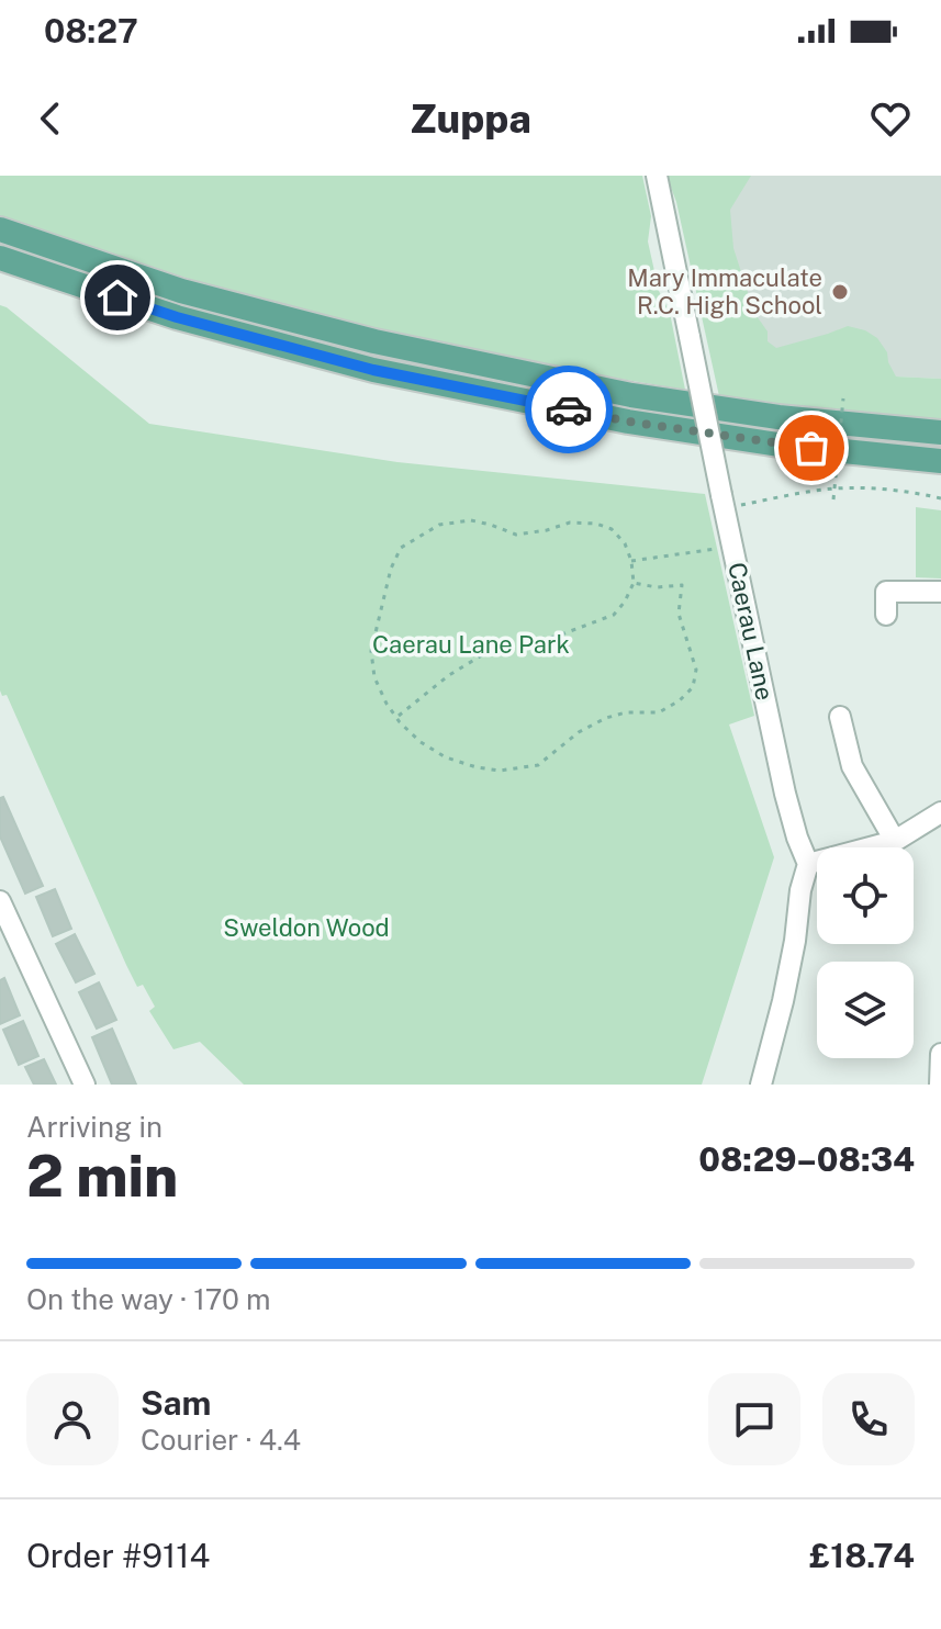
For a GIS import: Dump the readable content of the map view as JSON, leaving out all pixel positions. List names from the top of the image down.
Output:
{
  "streets": {
    "street": ["Caerau Lane"]
  },
  "parks": ["Caerau Lane Park", "Sweldon Wood"],
  "places": ["Mary Immaculate R.C. High School"],
  "page": {
    "status": "08:27",
    "header": "Zuppa",
    "heading": ["2 min", "Arriving in", "08:29–08:34"],
    "panel": [
      "Sam",
      "Courier · 4.4",
      "Order #9114",
      "£18.74"
    ],
    "bar": "On the way · 170 m"
  }
}
